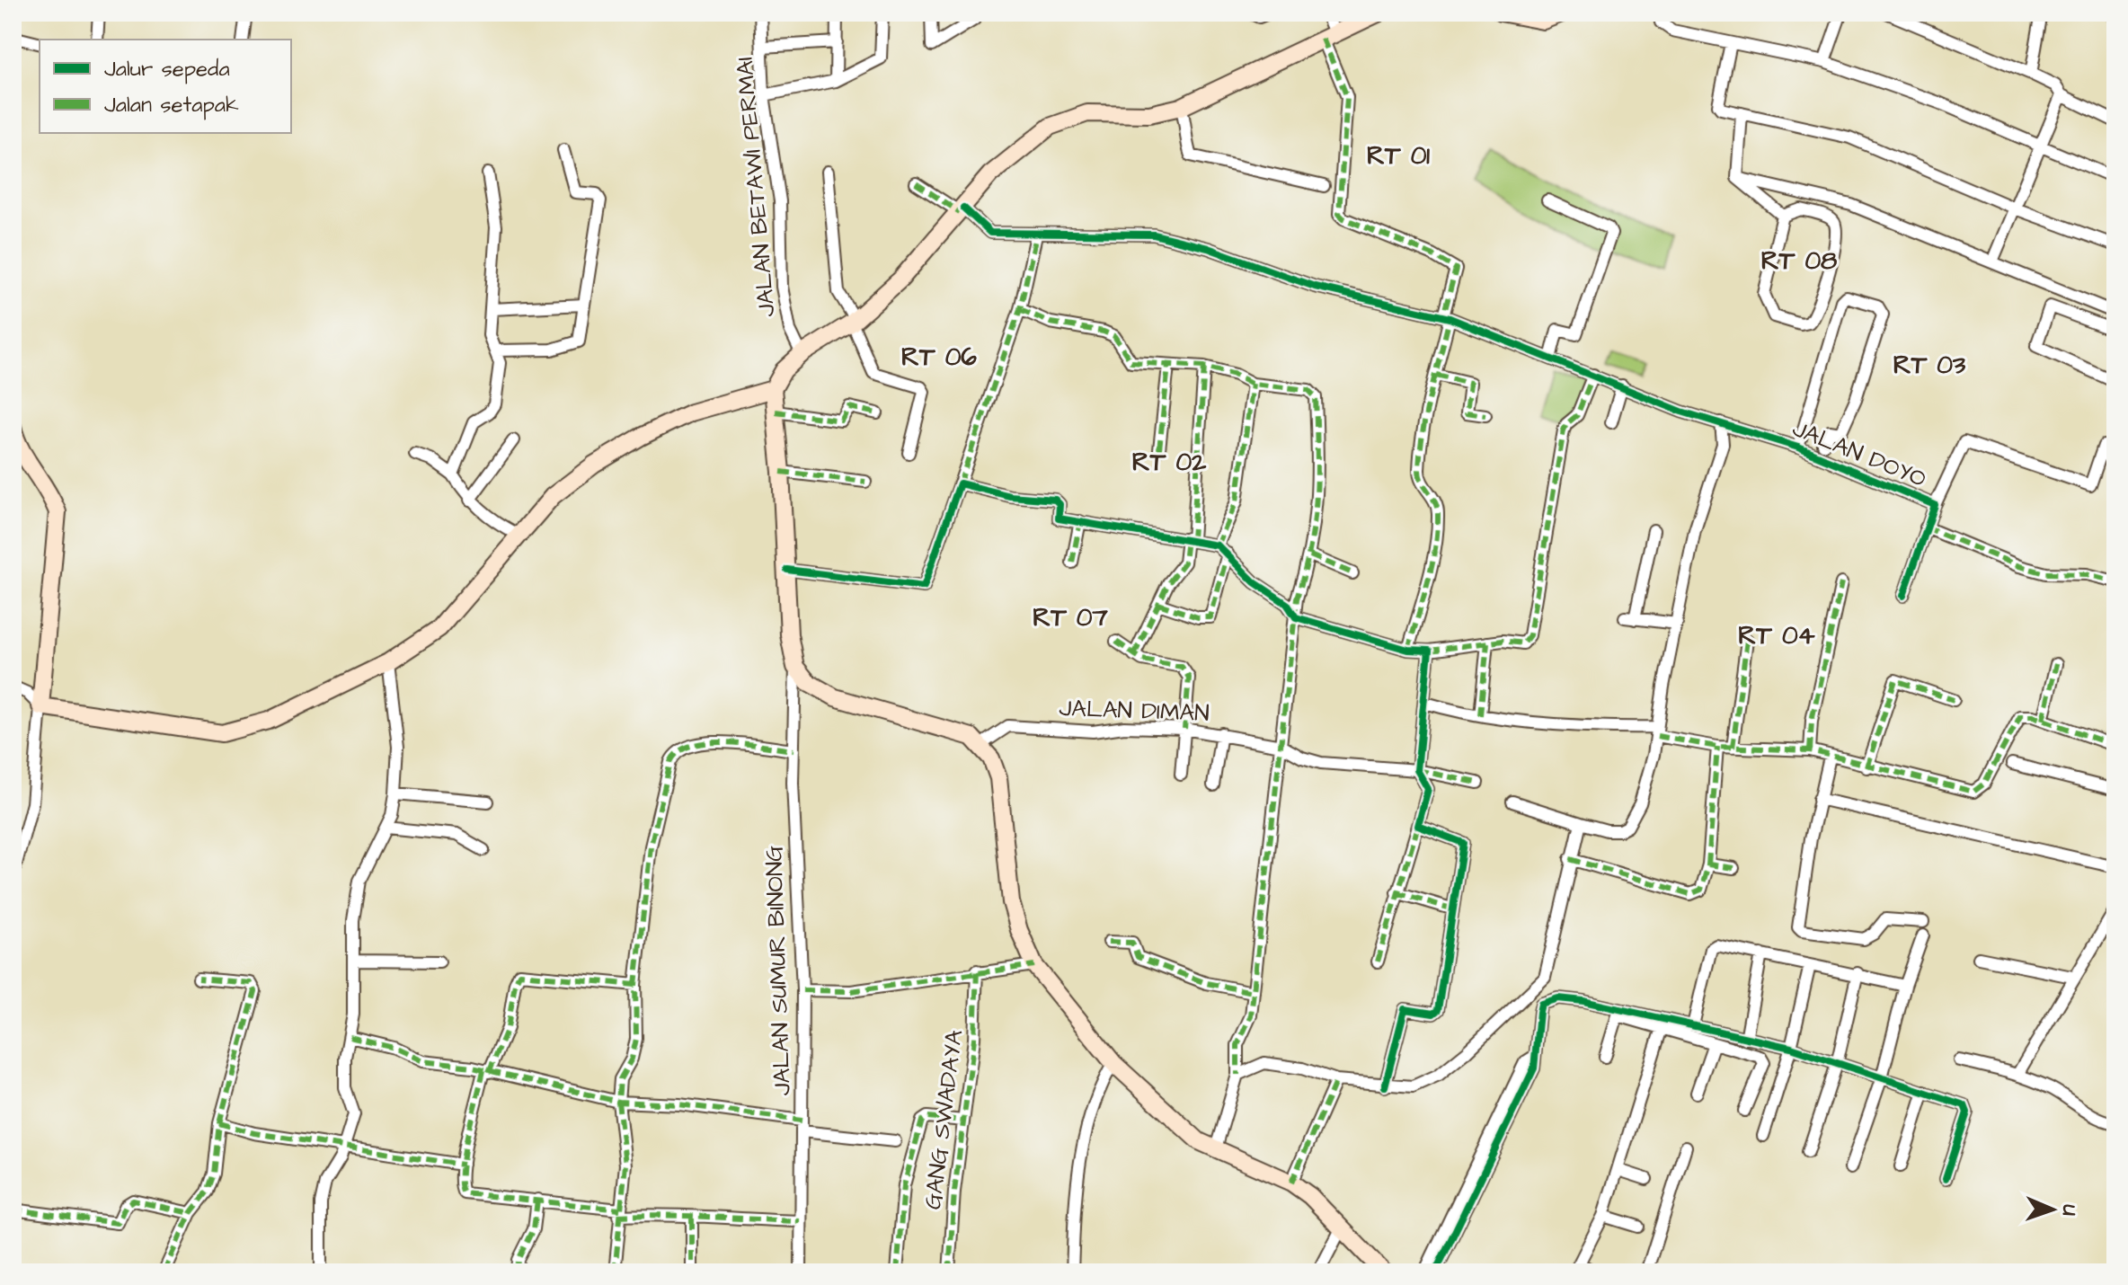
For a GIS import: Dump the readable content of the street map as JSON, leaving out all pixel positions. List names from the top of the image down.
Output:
{
  "streets": {
    "street": [
      "JALAN BETAWI PERMAI",
      "JALAN DOYO",
      "JALAN DIMAN",
      "JALAN SUMUR BINONG",
      "GANG SWADAYA"
    ]
  },
  "districts": [
    "RT 01",
    "RT 08",
    "RT 06",
    "RT 03",
    "RT 02",
    "RT 07",
    "RT 04"
  ],
  "legend": ["Jalur sepeda", "Jalan setapak"],
  "north": "right"
}
